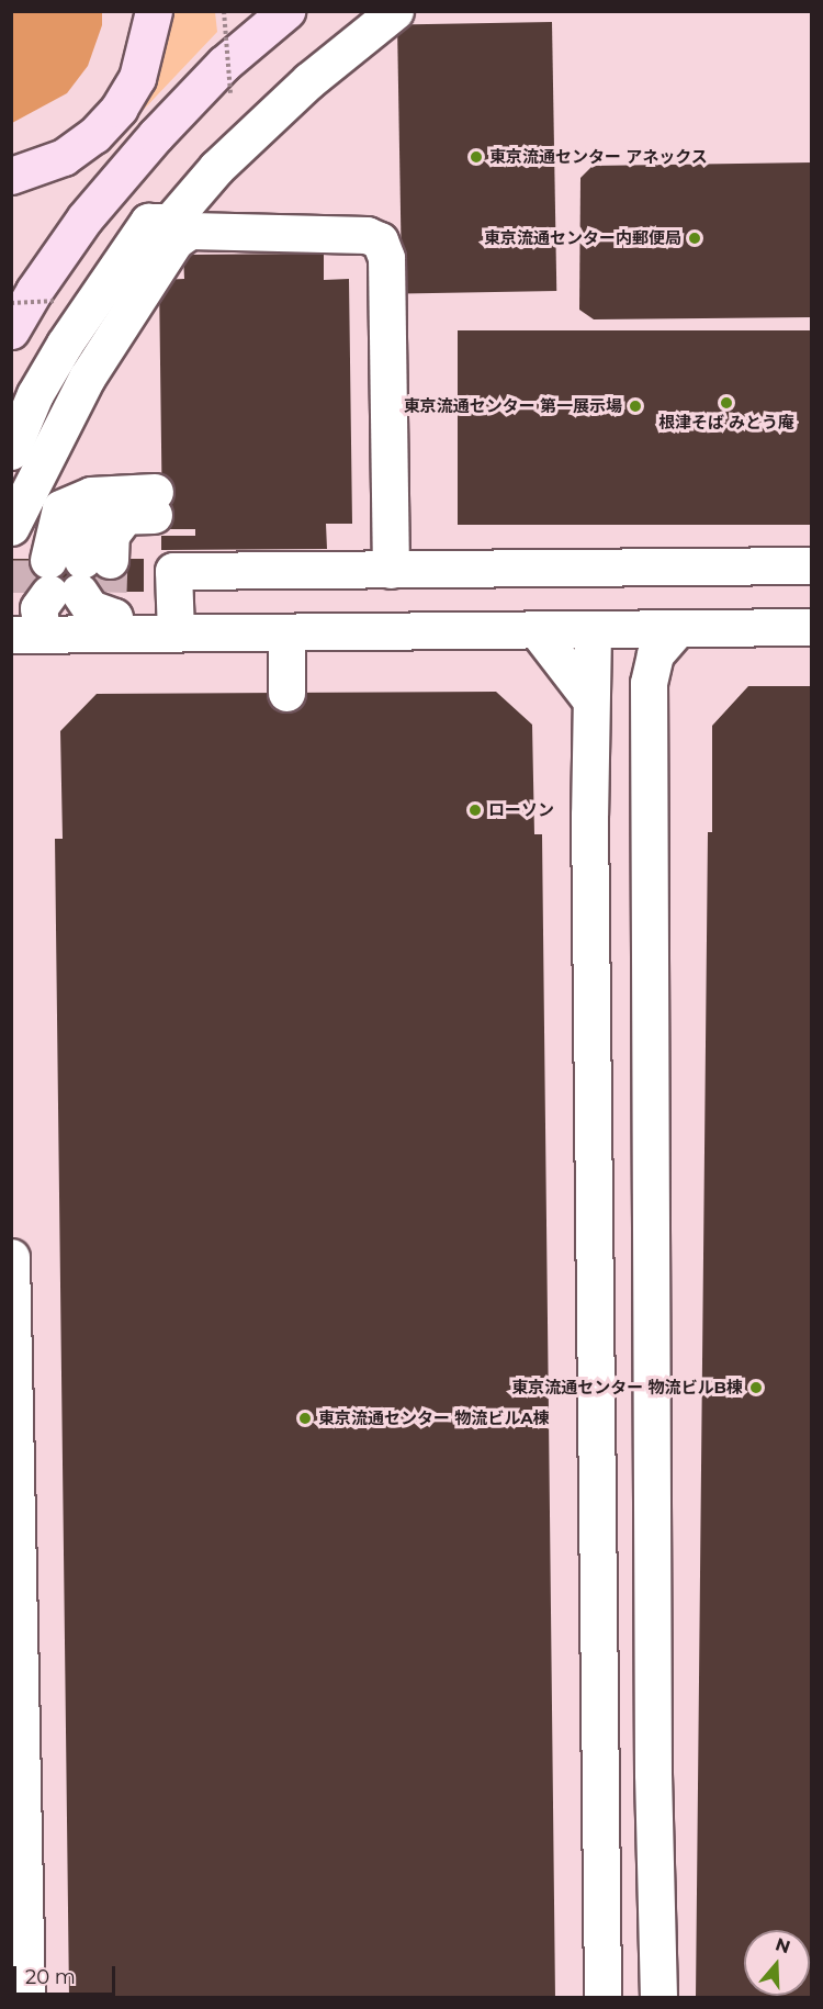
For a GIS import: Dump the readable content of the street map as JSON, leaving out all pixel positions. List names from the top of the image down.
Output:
{
  "places": [
    "東京流通センター アネックス",
    "東京流通センター内郵便局",
    "根津そば みとう庵",
    "東京流通センター 第一展示場",
    "ローソン",
    "東京流通センター 物流ビルB棟",
    "東京流通センター 物流ビルA棟"
  ],
  "scale_bar": "20 m",
  "north": "top"
}
